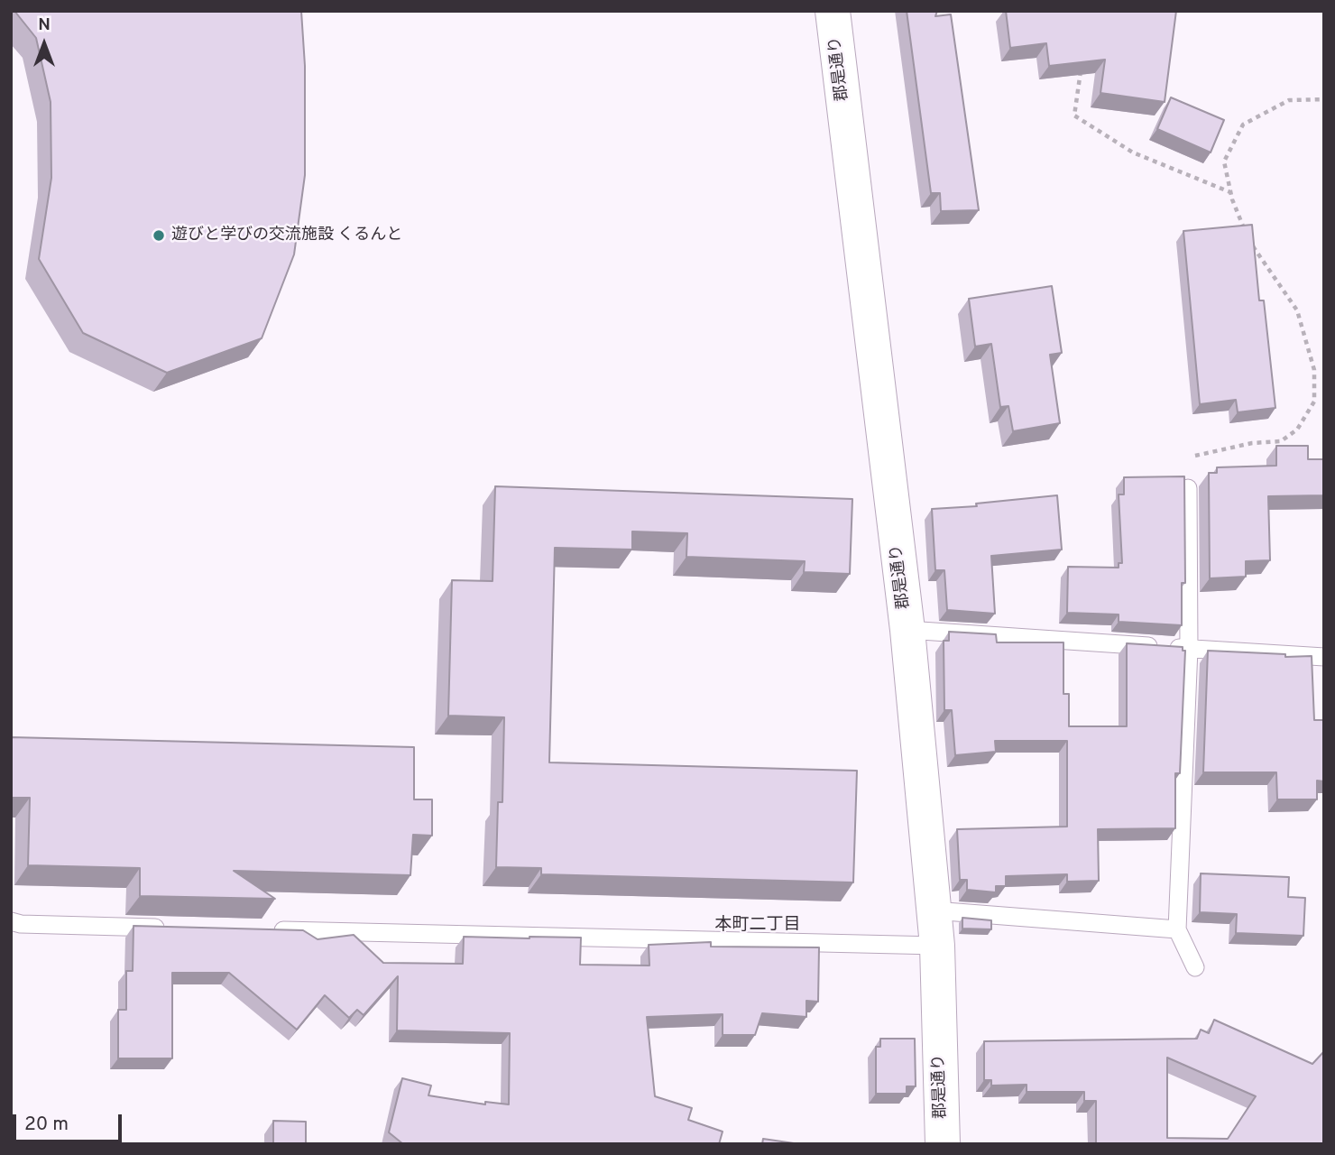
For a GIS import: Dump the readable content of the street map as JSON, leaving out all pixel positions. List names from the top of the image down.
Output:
{
  "streets": {
    "street": ["郡是通り"]
  },
  "districts": ["本町二丁目"],
  "places": ["遊びと学びの交流施設 くるんと"],
  "scale_bar": "20 m",
  "north": "top"
}
